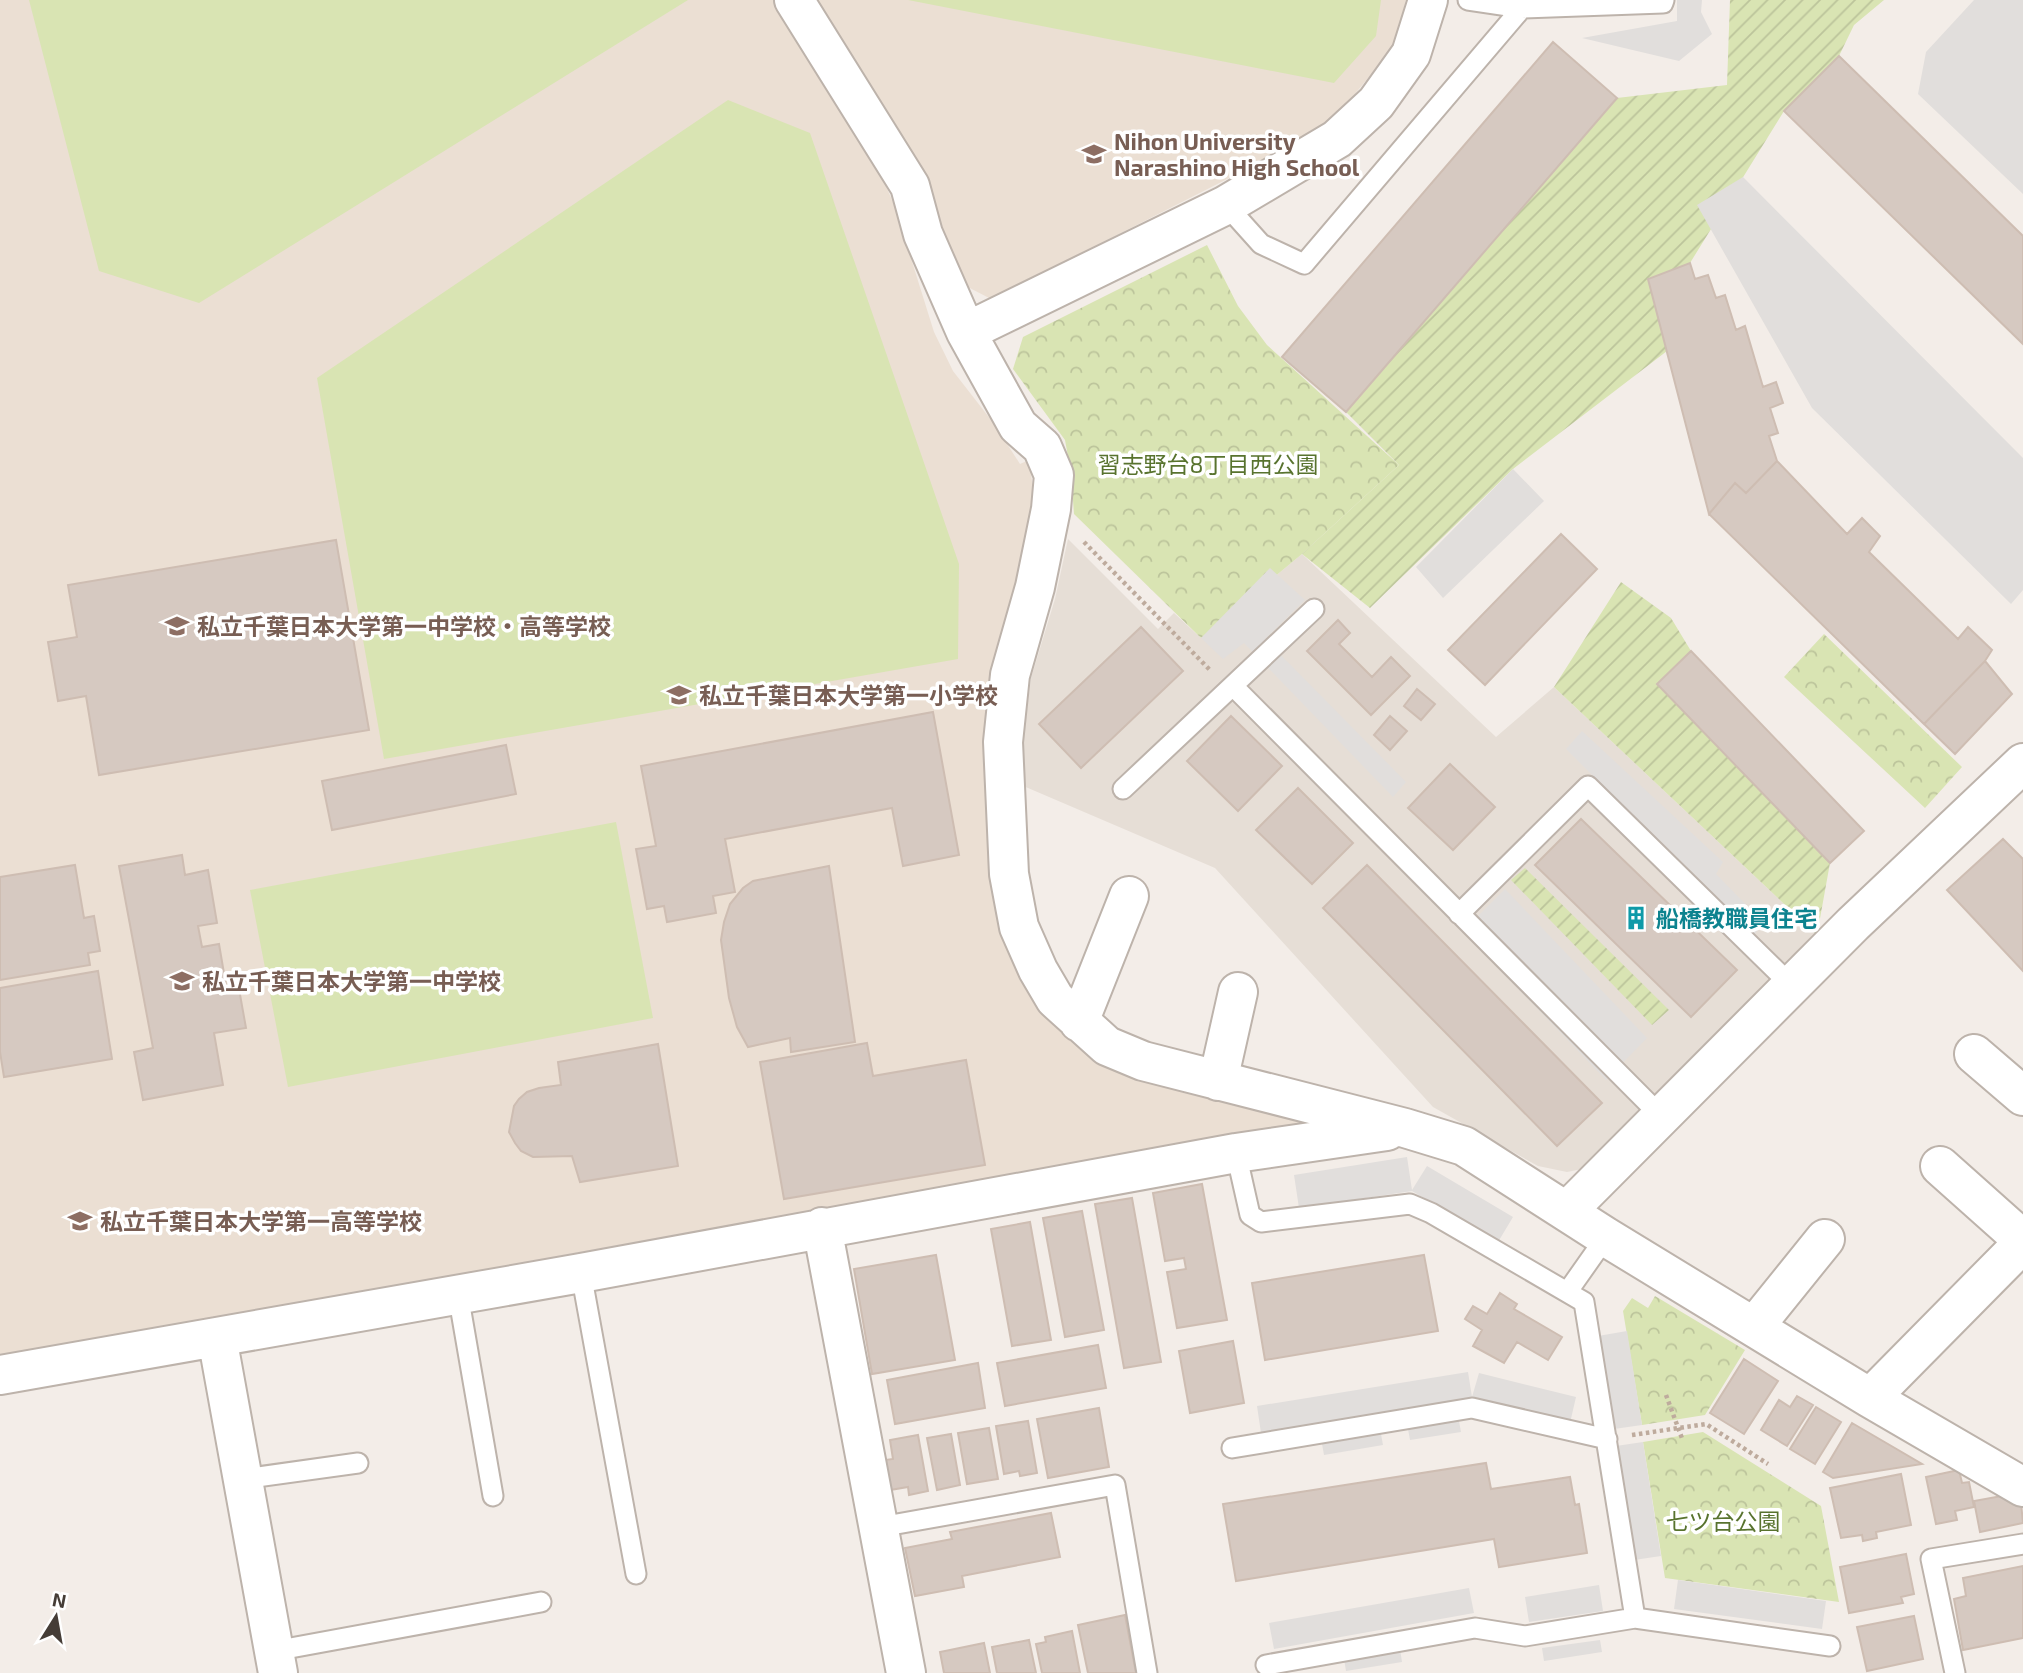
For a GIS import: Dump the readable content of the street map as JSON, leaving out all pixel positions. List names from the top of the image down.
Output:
{
  "parks": ["習志野台8丁目西公園", "七ツ台公園"],
  "places": {
    "school or university": [
      "Nihon University Narashino High School",
      "私立千葉日本大学第一中学校・高等学校",
      "私立千葉日本大学第一小学校",
      "私立千葉日本大学第一中学校",
      "私立千葉日本大学第一高等学校"
    ],
    "building": ["船橋教職員住宅"]
  },
  "north": "top"
}
